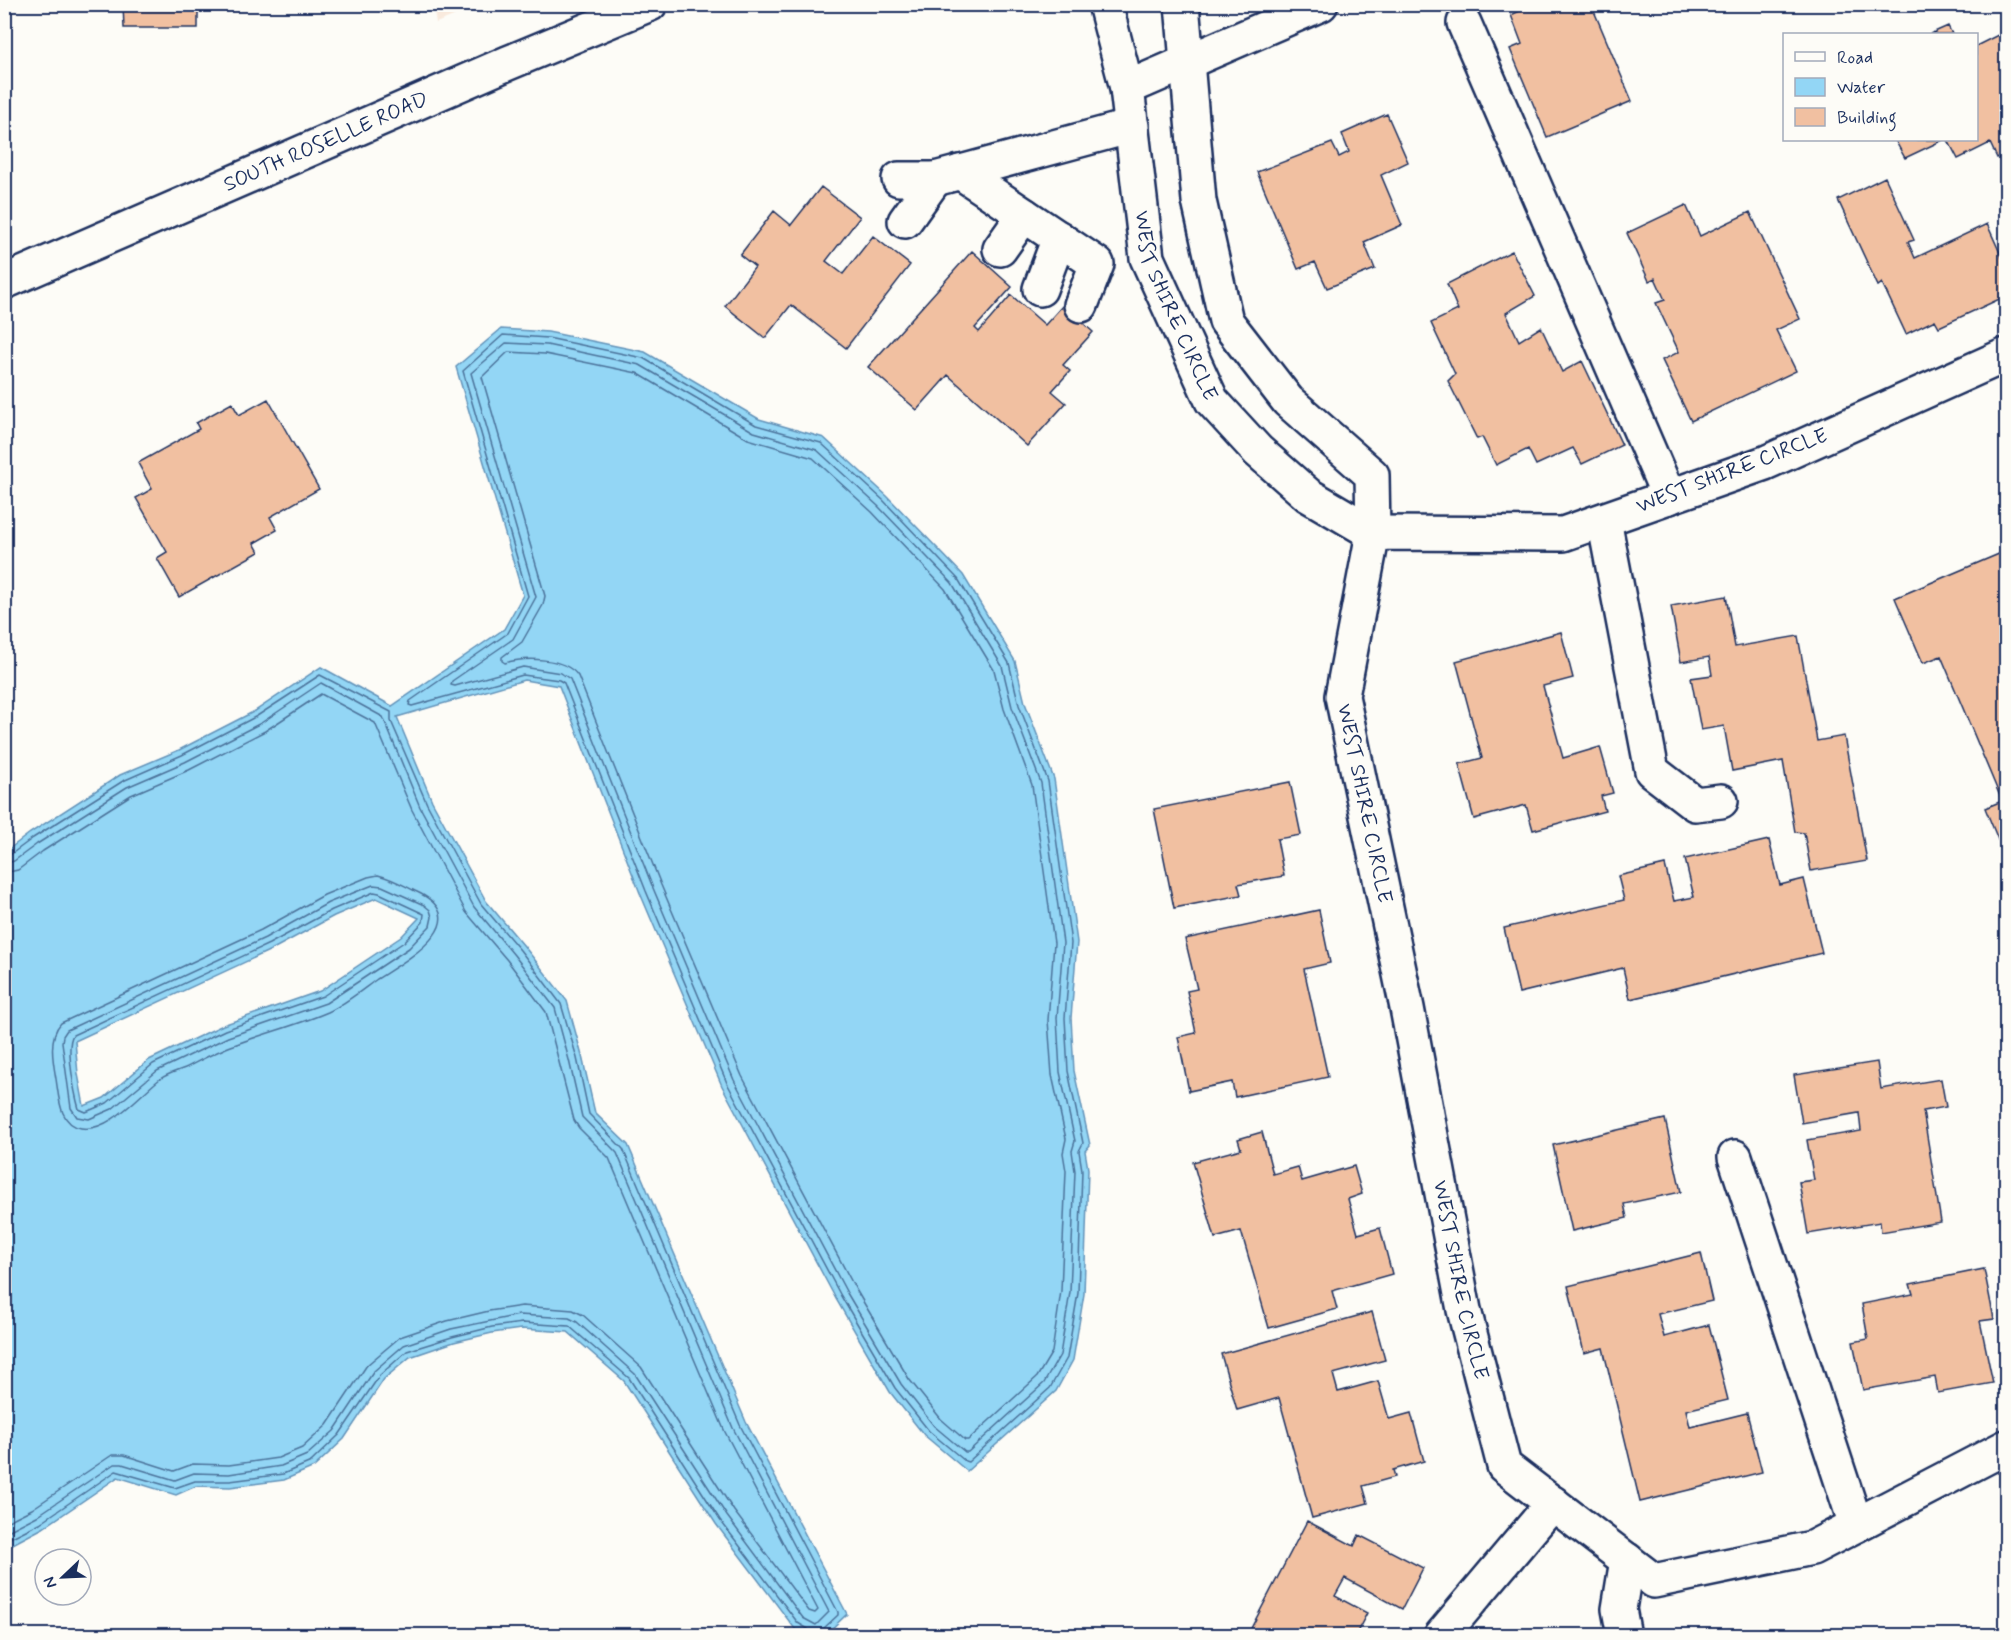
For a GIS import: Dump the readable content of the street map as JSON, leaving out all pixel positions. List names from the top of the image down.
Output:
{
  "streets": {
    "street": ["SOUTH ROSELLE ROAD", "WEST SHIRE CIRCLE"]
  },
  "legend": ["Road", "Water", "Building"],
  "north": "bottom left"
}
